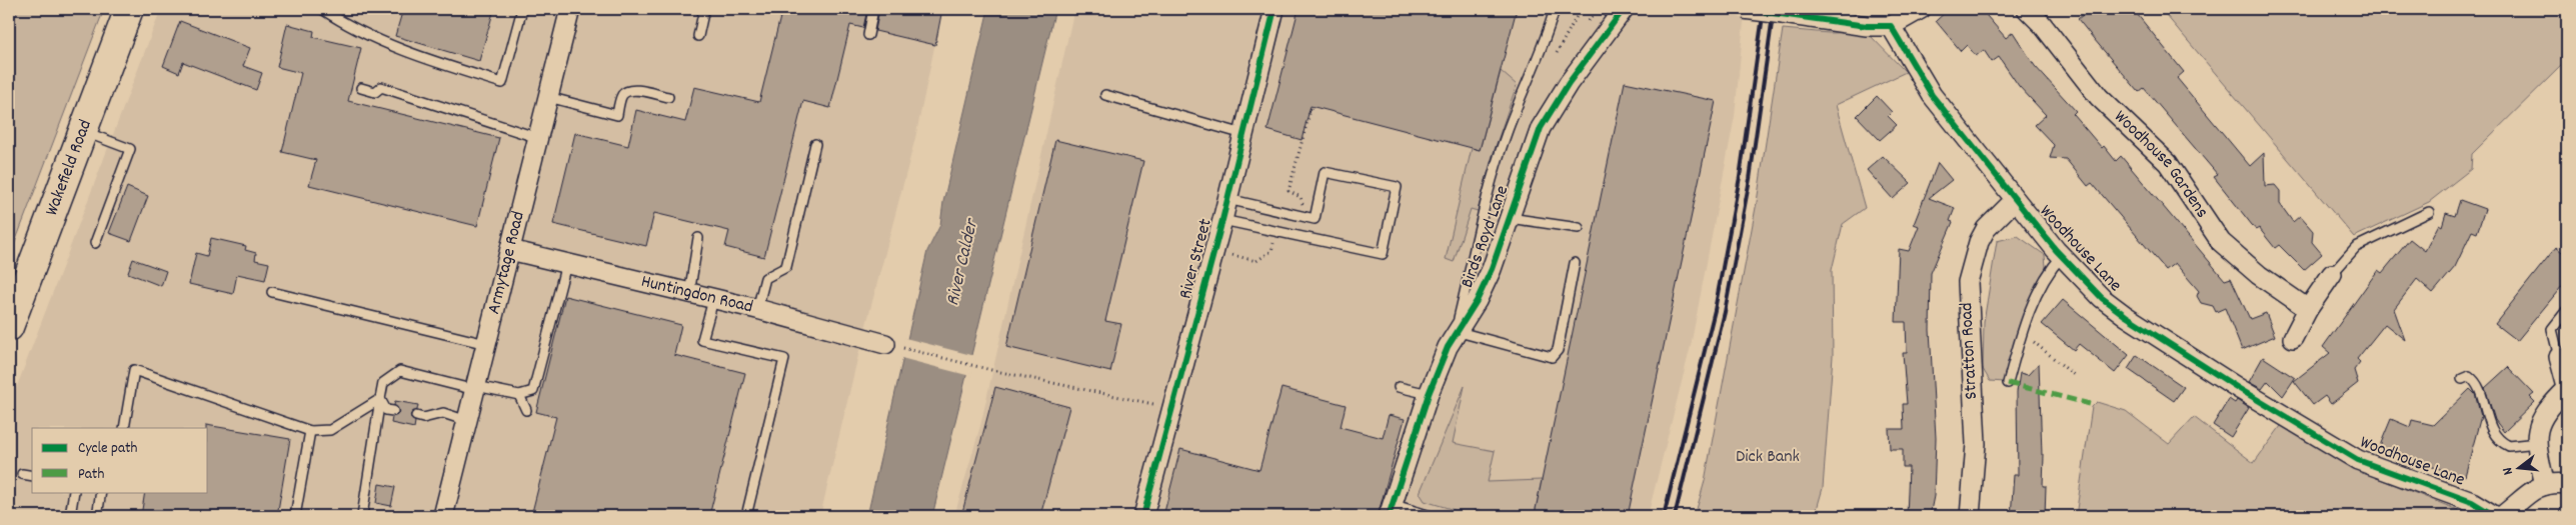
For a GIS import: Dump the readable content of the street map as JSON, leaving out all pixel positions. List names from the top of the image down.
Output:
{
  "streets": {
    "main road": ["Wakefield Road"],
    "street": [
      "Woodhouse Gardens",
      "Birds Royd Lane",
      "Woodhouse Lane",
      "River Street",
      "Armytage Road",
      "Huntingdon Road",
      "Stratton Road"
    ]
  },
  "crossings": [
    ["Woodhouse Lane", "Stratton Road"],
    ["Armytage Road", "Huntingdon Road"]
  ],
  "water": ["River Calder"],
  "parks": ["Dick Bank"],
  "legend": ["Cycle path", "Path"],
  "north": "left"
}
